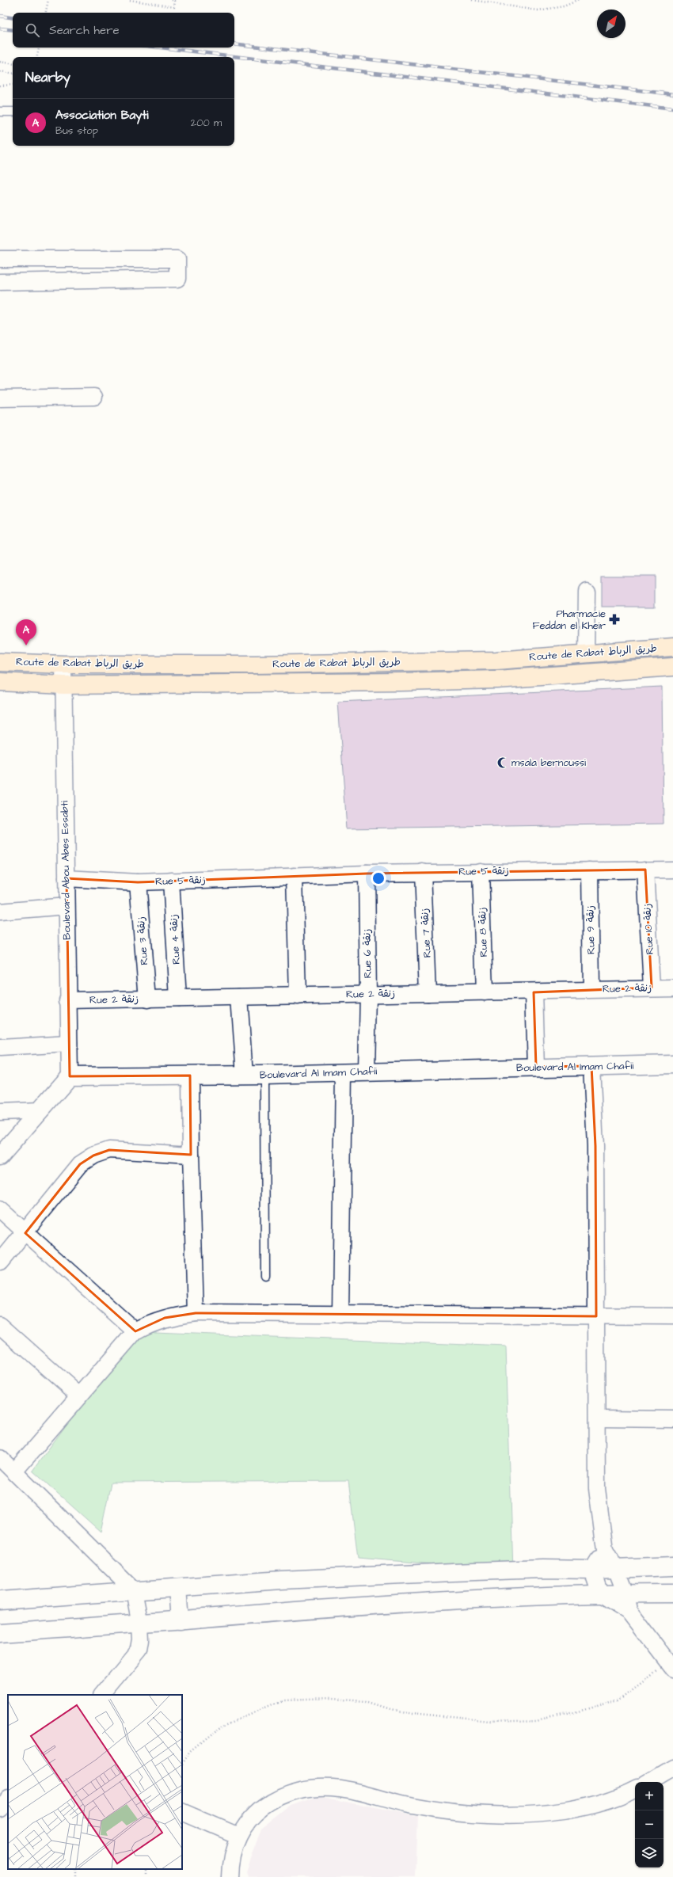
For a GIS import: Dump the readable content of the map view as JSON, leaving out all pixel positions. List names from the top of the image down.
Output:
{
  "streets": {
    "main road": ["Route de Rabat طريق الرباط"],
    "street": [
      "Boulevard Abou Abes Essabti",
      "Rue 5 زنقة",
      "Rue 10 زنقة",
      "Rue 9 زنقة",
      "Rue 8 زنقة",
      "Rue 7 زنقة",
      "Rue 4 زنقة",
      "Rue 3 زنقة",
      "Rue 6 زنقة",
      "Rue 2 زنقة",
      "Boulevard Al Imam Chafii"
    ]
  },
  "crossings": [
    ["Route de Rabat طريق الرباط", "Boulevard Abou Abes Essabti"],
    ["Boulevard Abou Abes Essabti", "Rue 5 زنقة"],
    ["Boulevard Abou Abes Essabti", "Rue 2 زنقة"],
    ["Boulevard Abou Abes Essabti", "Boulevard Al Imam Chafii"],
    ["Rue 5 زنقة", "Rue 10 زنقة"],
    ["Rue 5 زنقة", "Rue 9 زنقة"],
    ["Rue 5 زنقة", "Rue 8 زنقة"],
    ["Rue 5 زنقة", "Rue 7 زنقة"],
    ["Rue 5 زنقة", "Rue 4 زنقة"],
    ["Rue 5 زنقة", "Rue 3 زنقة"],
    ["Rue 5 زنقة", "Rue 6 زنقة"],
    ["Rue 10 زنقة", "Rue 2 زنقة"],
    ["Rue 9 زنقة", "Rue 2 زنقة"],
    ["Rue 8 زنقة", "Rue 2 زنقة"],
    ["Rue 7 زنقة", "Rue 2 زنقة"],
    ["Rue 4 زنقة", "Rue 2 زنقة"],
    ["Rue 3 زنقة", "Rue 2 زنقة"],
    ["Rue 6 زنقة", "Rue 2 زنقة"],
    ["Rue 6 زنقة", "Boulevard Al Imam Chafii"]
  ],
  "places": {
    "pharmacy": ["Pharmacie Feddan el Kheir"],
    "mosque": ["msala bernoussi"]
  },
  "north": "top right",
  "page": {
    "search": "Search here",
    "heading": "Nearby",
    "list": [
      {
        "mark": "A",
        "name": "Association Bayti",
        "note": "Bus stop",
        "value": "200 m"
      }
    ],
    "pins": "A",
    "map_buttons": ["+", "−"]
  }
}
